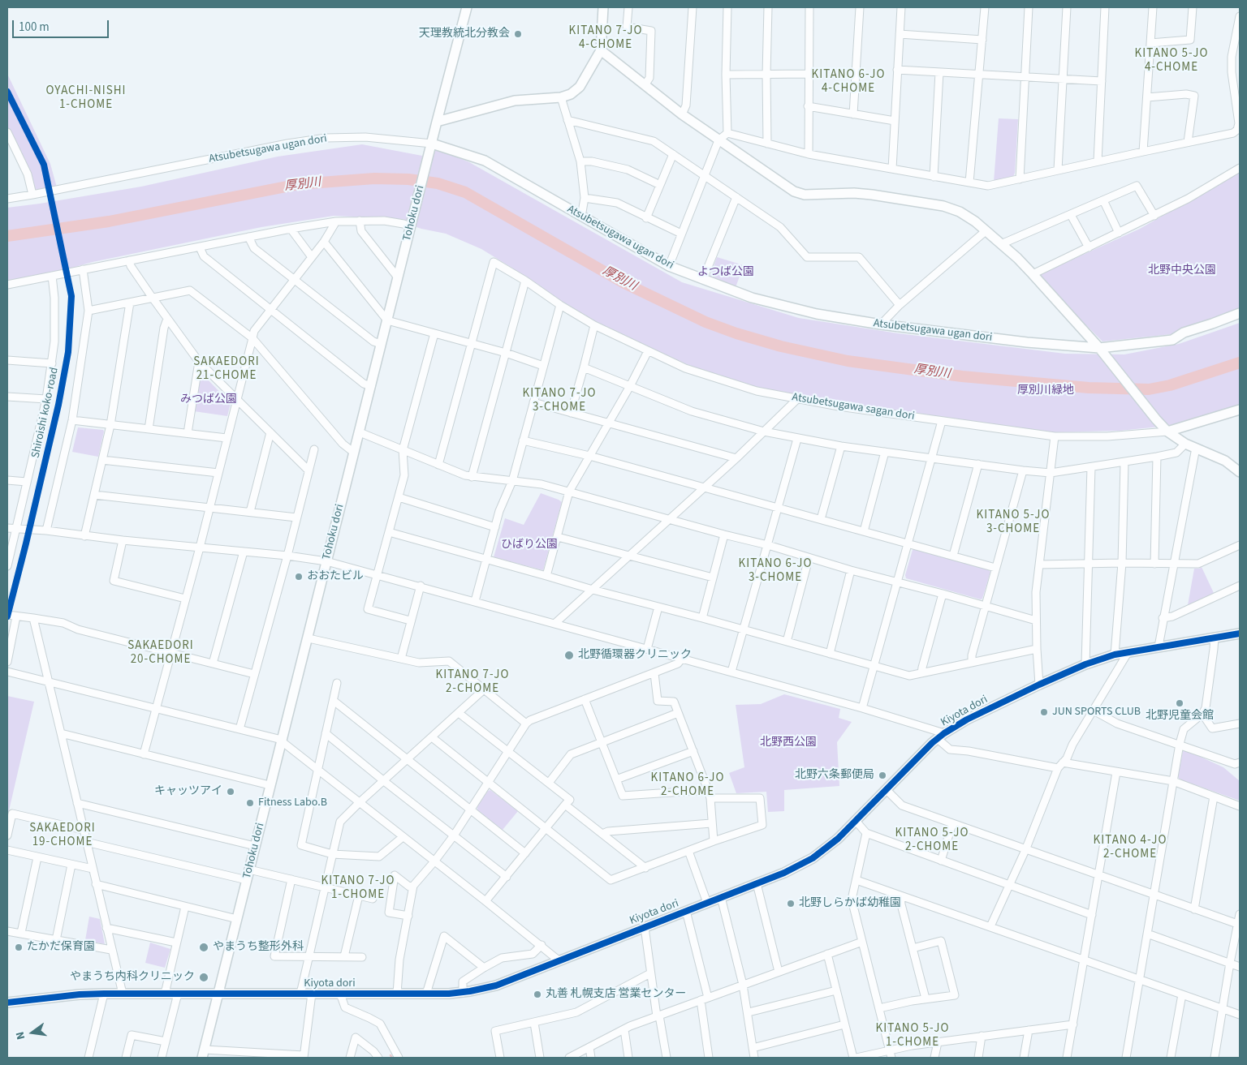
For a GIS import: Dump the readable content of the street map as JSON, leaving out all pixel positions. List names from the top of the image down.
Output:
{
  "streets": {
    "street": [
      "Atsubetsugawa ugan dori",
      "Tohoku dori",
      "Atsubetsugawa sagan dori",
      "Kiyota dori"
    ],
    "cycle path": ["Shiroishi koko-road"]
  },
  "crossings": [
    ["Atsubetsugawa ugan dori", "Tohoku dori"],
    ["Tohoku dori", "Kiyota dori"]
  ],
  "districts": [
    "KITANO 7-JO 4-CHOME",
    "KITANO 5-JO 4-CHOME",
    "KITANO 6-JO 4-CHOME",
    "OYACHI-NISHI 1-CHOME",
    "SAKAEDORI 21-CHOME",
    "KITANO 7-JO 3-CHOME",
    "KITANO 5-JO 3-CHOME",
    "KITANO 6-JO 3-CHOME",
    "SAKAEDORI 20-CHOME",
    "KITANO 7-JO 2-CHOME",
    "KITANO 6-JO 2-CHOME",
    "SAKAEDORI 19-CHOME",
    "KITANO 5-JO 2-CHOME",
    "KITANO 4-JO 2-CHOME",
    "KITANO 7-JO 1-CHOME",
    "KITANO 5-JO 1-CHOME"
  ],
  "water": ["厚別川"],
  "parks": [
    "北野中央公園",
    "よつば公園",
    "厚別川緑地",
    "みつば公園",
    "ひばり公園",
    "北野西公園"
  ],
  "places": [
    "天理教統北分教会",
    "おおたビル",
    "北野循環器クリニック",
    "北野児童会館",
    "JUN SPORTS CLUB",
    "北野六条郵便局",
    "キャッツアイ",
    "Fitness Labo.B",
    "北野しらかば幼稚園",
    "たかだ保育園",
    "やまうち整形外科",
    "やまうち内科クリニック",
    "丸善 札幌支店 営業センター"
  ],
  "scale_bar": "100 m",
  "north": "left"
}
